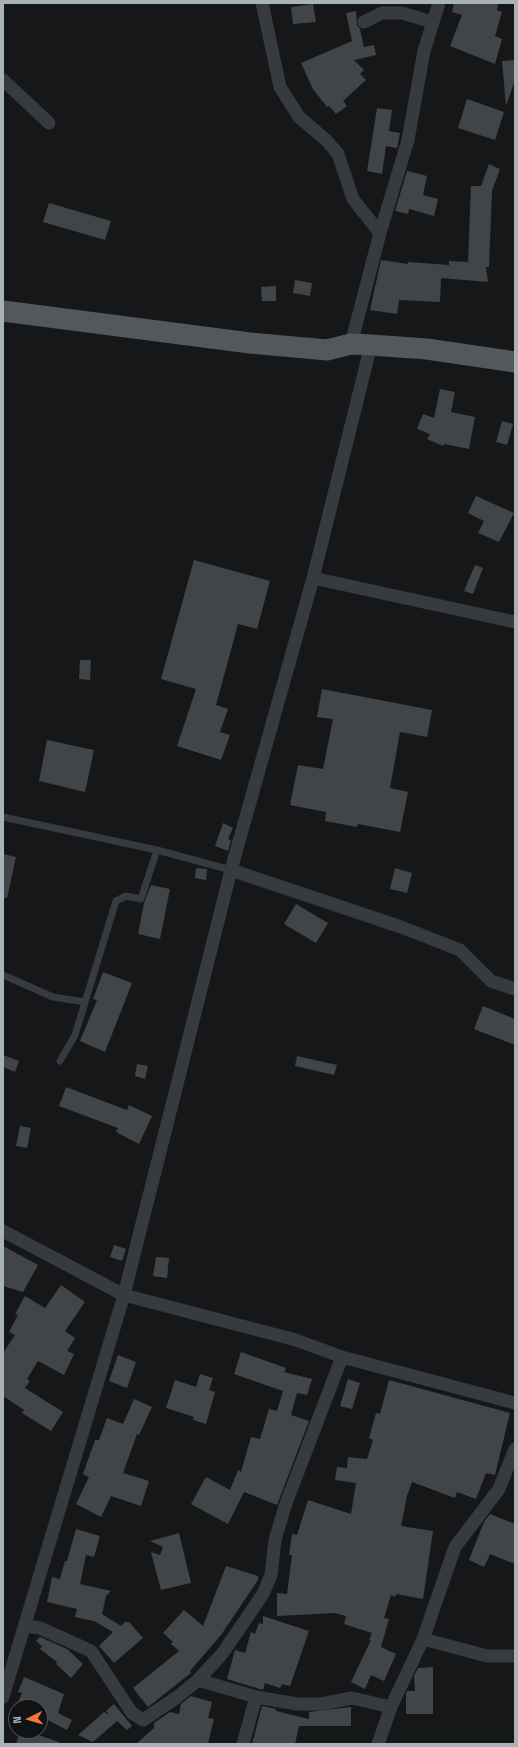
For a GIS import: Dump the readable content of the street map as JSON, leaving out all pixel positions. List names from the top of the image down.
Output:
{
  "north": "left"
}
